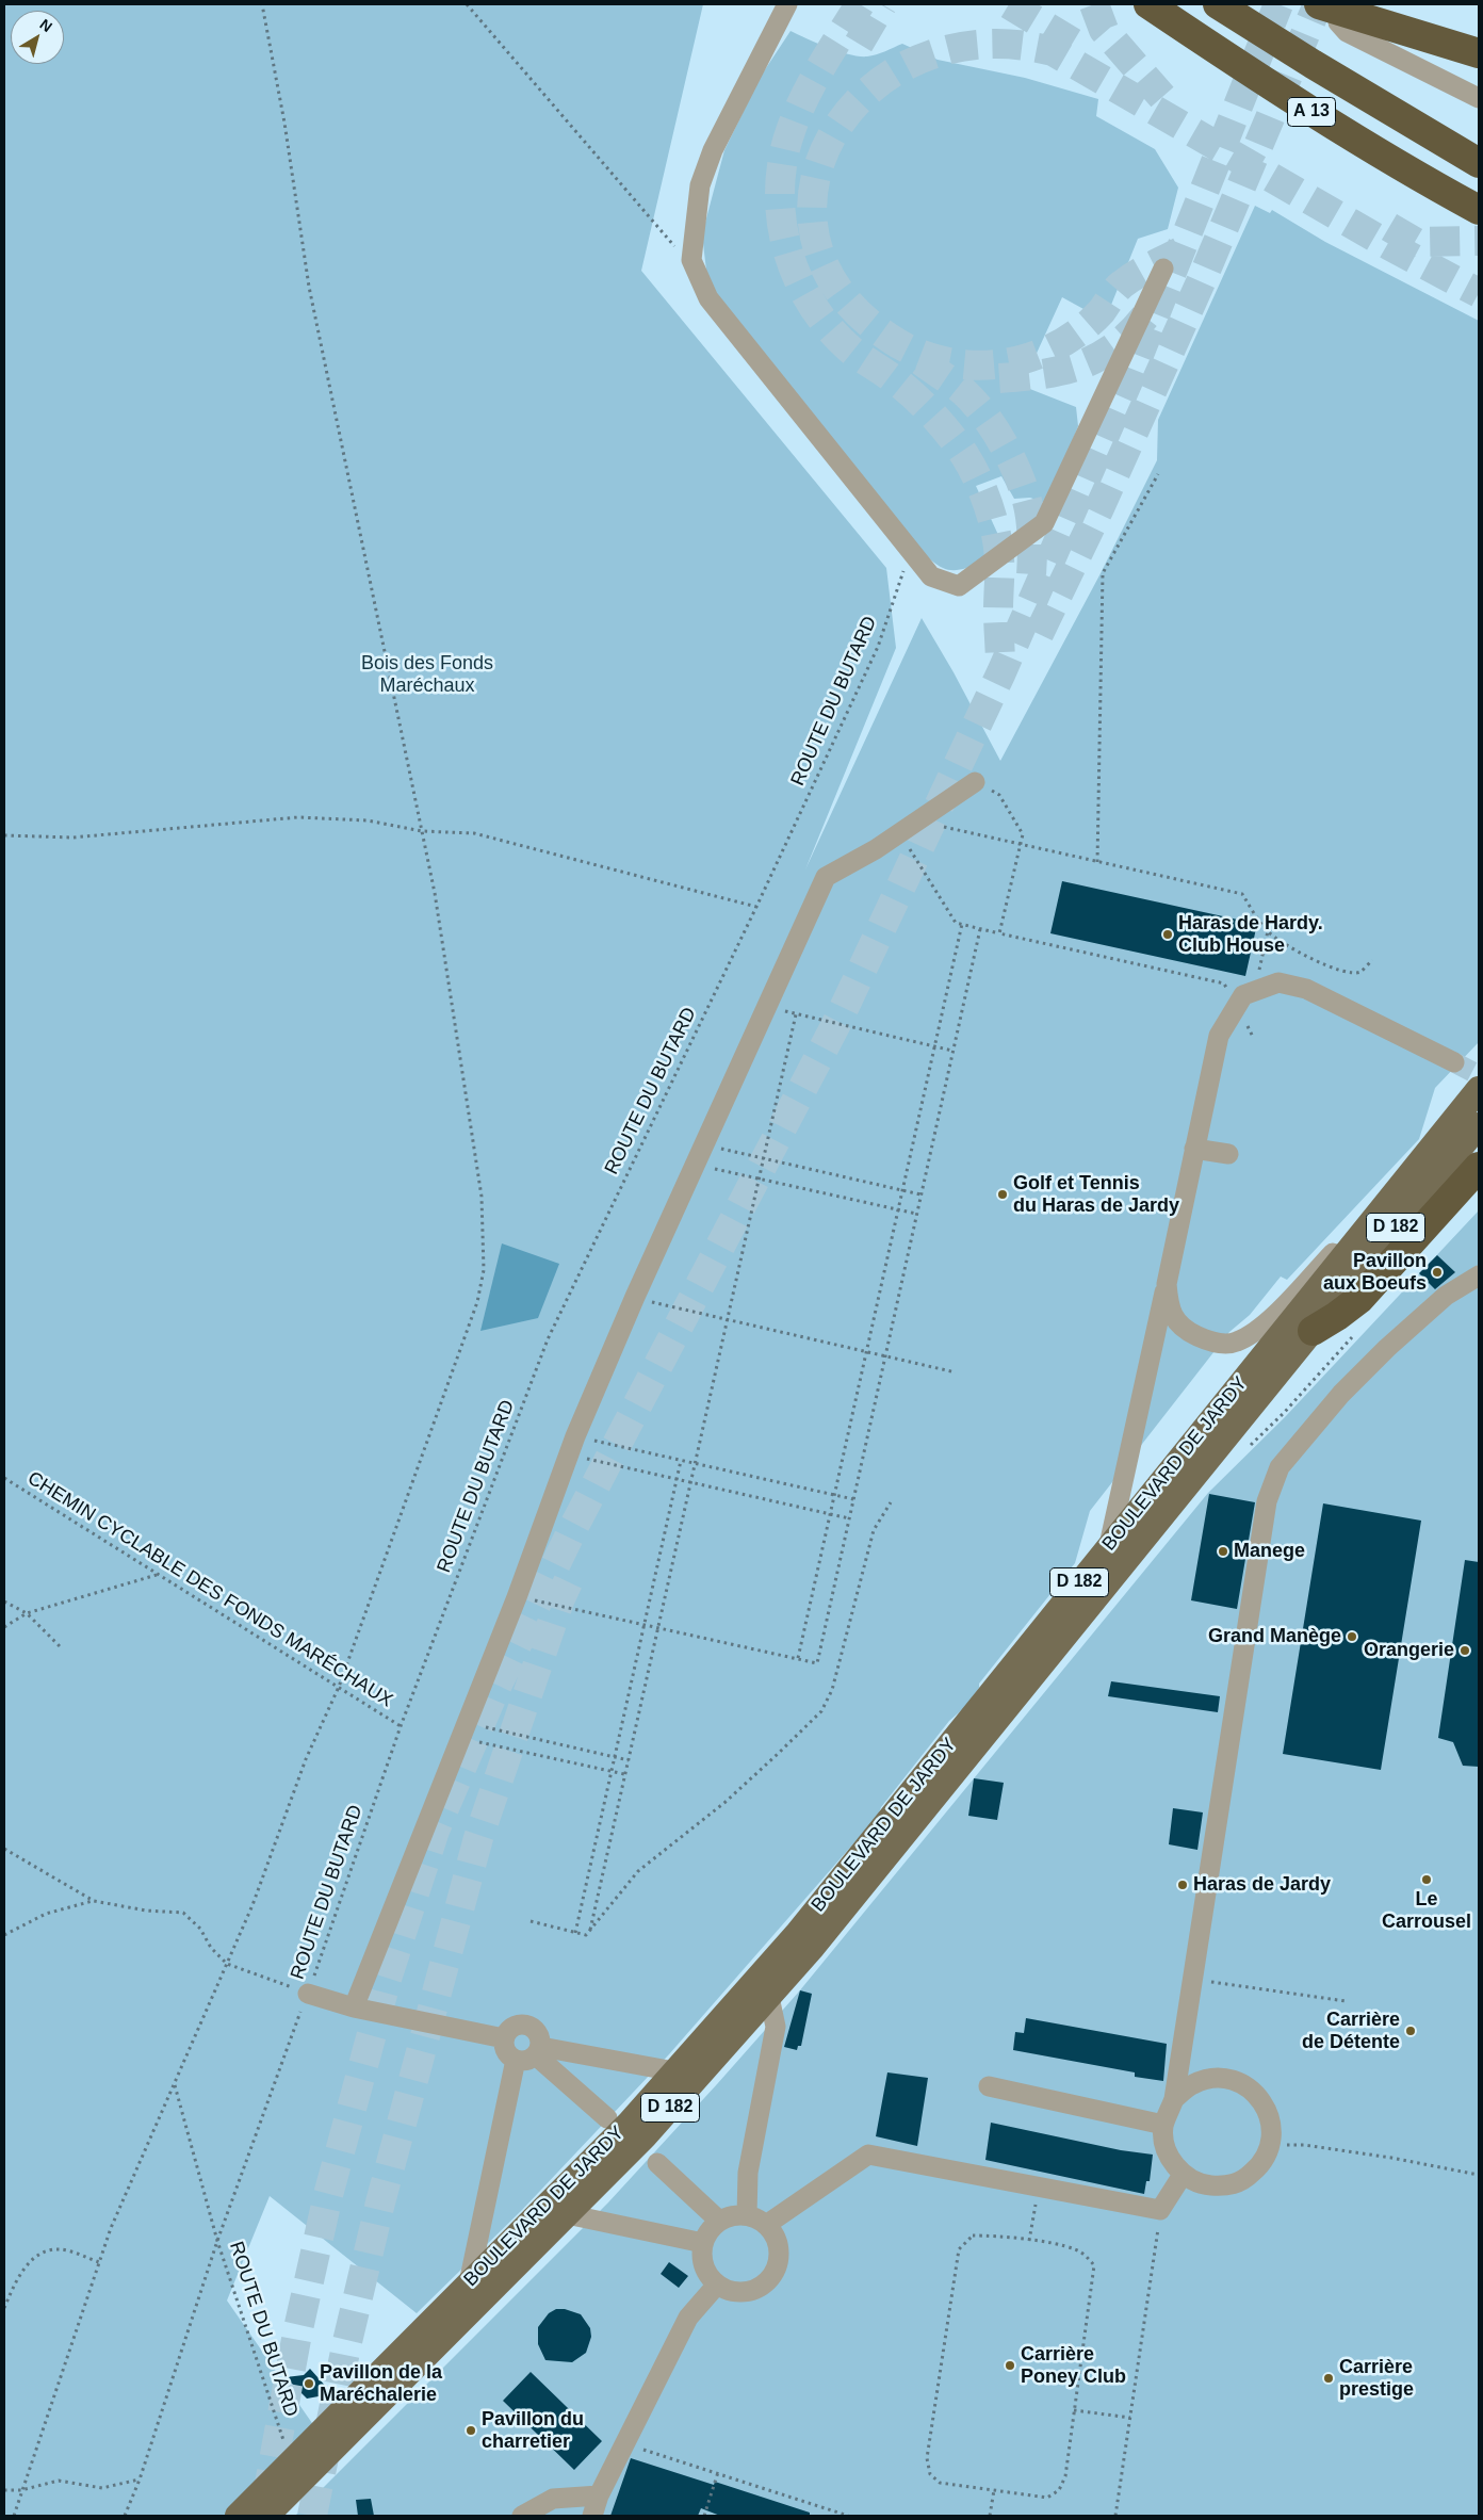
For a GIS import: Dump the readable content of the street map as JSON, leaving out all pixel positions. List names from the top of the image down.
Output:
{
  "streets": {
    "highway": ["A 13"],
    "main road": ["D 182", "BOULEVARD DE JARDY"],
    "path": ["ROUTE DU BUTARD", "CHEMIN CYCLABLE DES FONDS MARÉCHAUX"]
  },
  "crossings": [
    ["ROUTE DU BUTARD", "BOULEVARD DE JARDY"],
    ["ROUTE DU BUTARD", "CHEMIN CYCLABLE DES FONDS MARÉCHAUX"]
  ],
  "parks": ["Bois des Fonds Maréchaux"],
  "places": [
    "Haras de Hardy. Club House",
    "Golf et Tennis du Haras de Jardy",
    "Pavillon aux Boeufs",
    "Manege",
    "Grand Manège",
    "Orangerie",
    "Le Carrousel",
    "Haras de Jardy",
    "Carrière de Détente",
    "Carrière Poney Club",
    "Carrière prestige",
    "Pavillon de la Maréchalerie",
    "Pavillon du charretier"
  ],
  "north": "top right"
}
